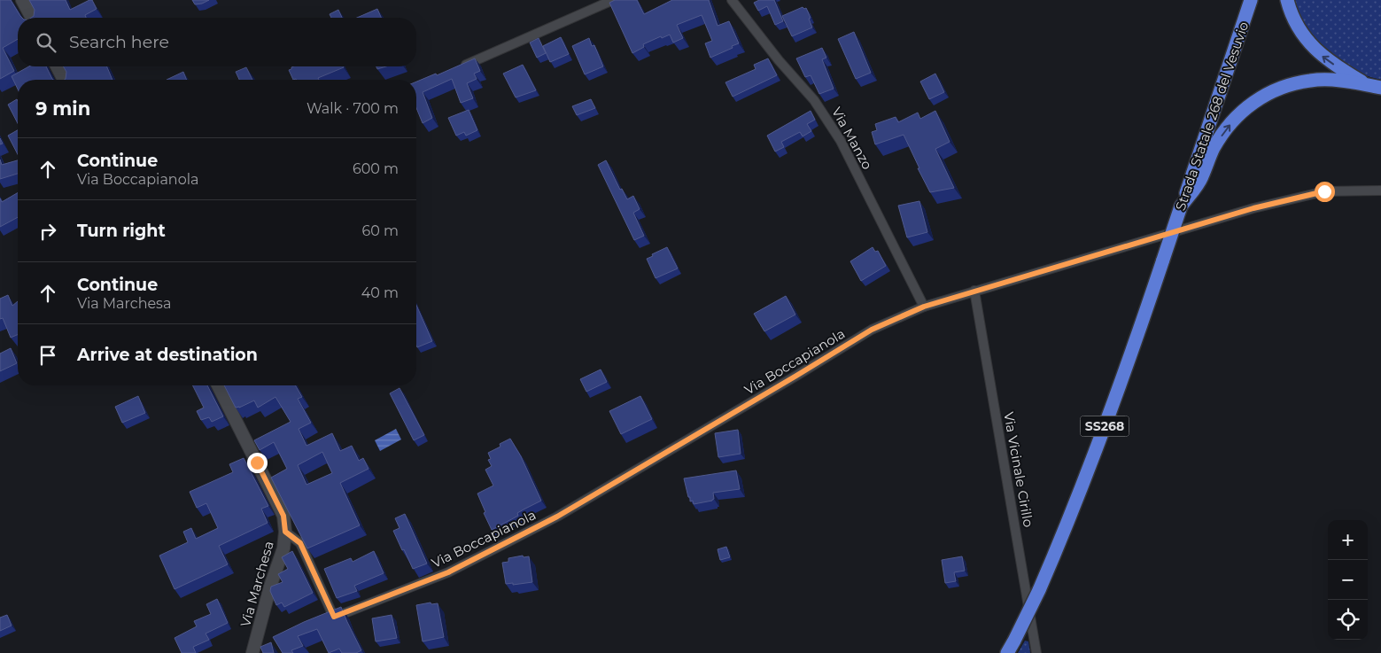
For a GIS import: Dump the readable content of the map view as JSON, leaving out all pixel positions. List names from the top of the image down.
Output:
{
  "streets": {
    "highway": ["Strada Statale 268 del Vesuvio", "SS268"],
    "street": [
      "Via Manzo",
      "Via Boccapianola",
      "Via Vicinale Cirillo",
      "Via Marchesa"
    ]
  },
  "crossings": [
    ["Via Manzo", "Via Boccapianola"],
    ["Via Boccapianola", "Via Vicinale Cirillo"],
    ["Via Boccapianola", "Via Marchesa"]
  ],
  "page": {
    "search": "Search here",
    "heading": ["9 min", "Walk · 700 m"],
    "list": [
      ["Continue", "Via Boccapianola", "600 m"],
      ["Turn right", "60 m"],
      ["Continue", "Via Marchesa", "40 m"],
      "Arrive at destination"
    ],
    "map_buttons": ["+", "−"]
  }
}
